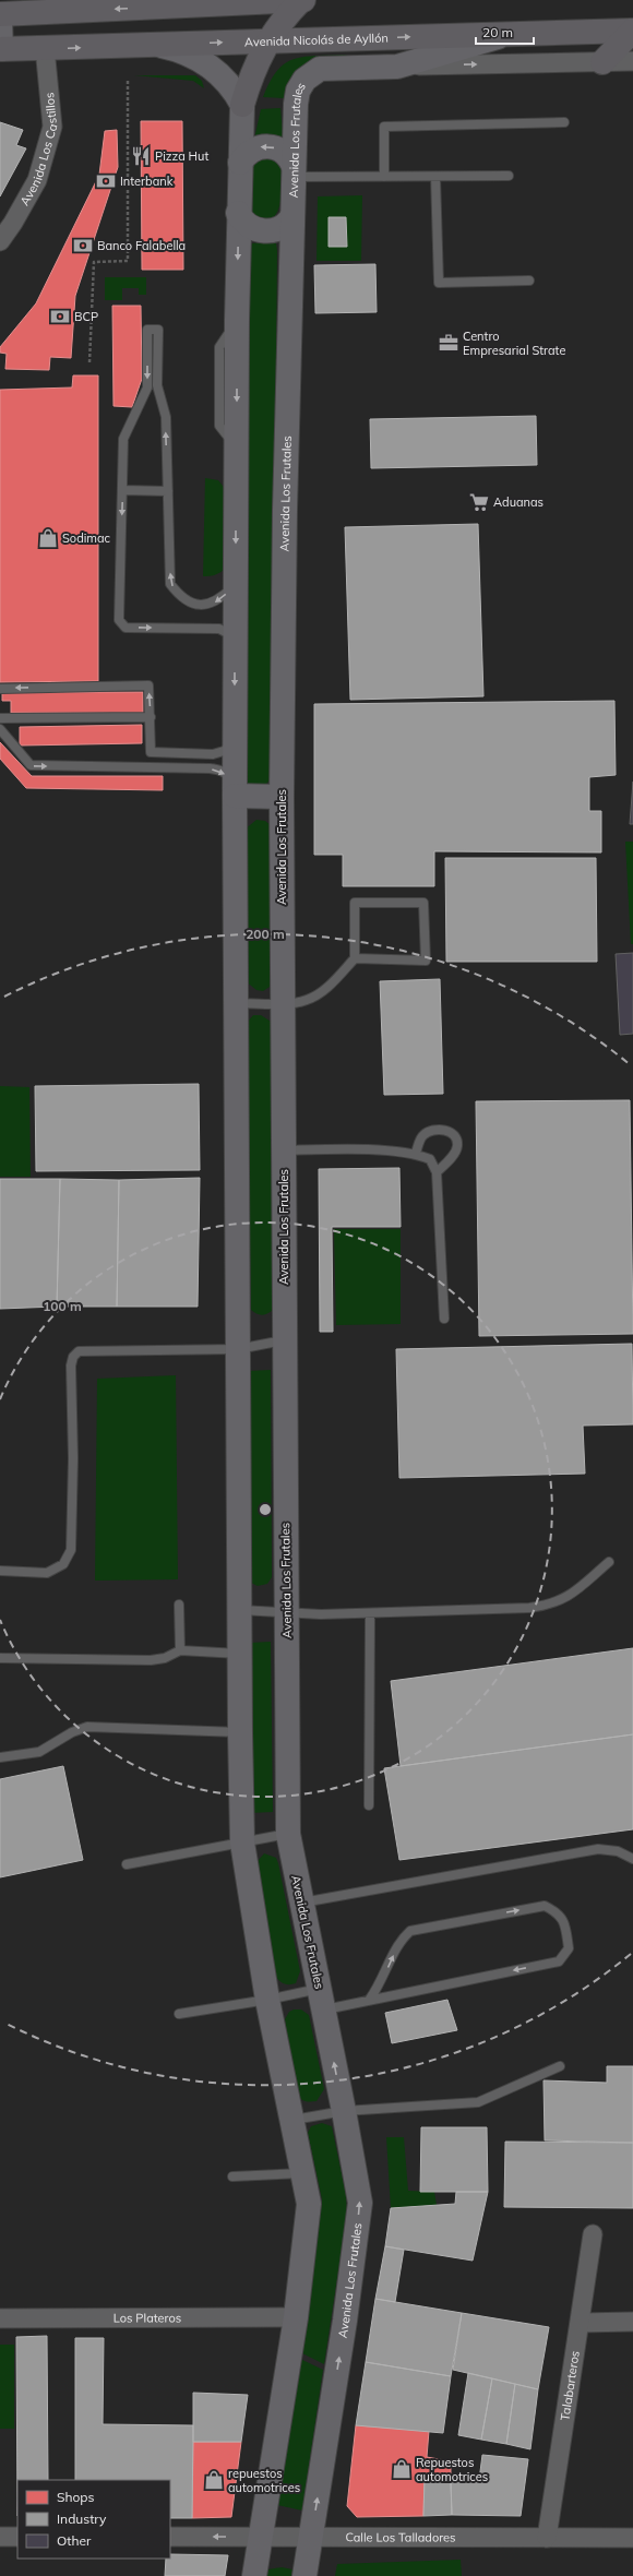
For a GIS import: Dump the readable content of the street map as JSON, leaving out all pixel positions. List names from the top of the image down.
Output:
{
  "streets": {
    "main road": ["Avenida Nicolás de Ayllón", "Avenida Los Frutales"],
    "street": [
      "Avenida Los Castillos",
      "Los Plateros",
      "Talabarteros",
      "Calle Los Talladores"
    ]
  },
  "crossings": [
    ["Avenida Nicolás de Ayllón", "Avenida Los Frutales"],
    ["Avenida Nicolás de Ayllón", "Avenida Los Castillos"],
    ["Avenida Los Frutales", "Calle Los Talladores"],
    ["Talabarteros", "Calle Los Talladores"]
  ],
  "places": {
    "restaurant": ["Pizza Hut"],
    "bank": ["Interbank", "Banco Falabella", "BCP"],
    "office": ["Centro Empresarial Strate"],
    "supermarket": ["Aduanas"],
    "shop": ["Sodimac", "Repuestos automotrices", "repuestos automotrices"]
  },
  "legend": ["Shops", "Industry", "Other"],
  "scale_bar": "20 m",
  "rings": ["200 m", "100 m"]
}
